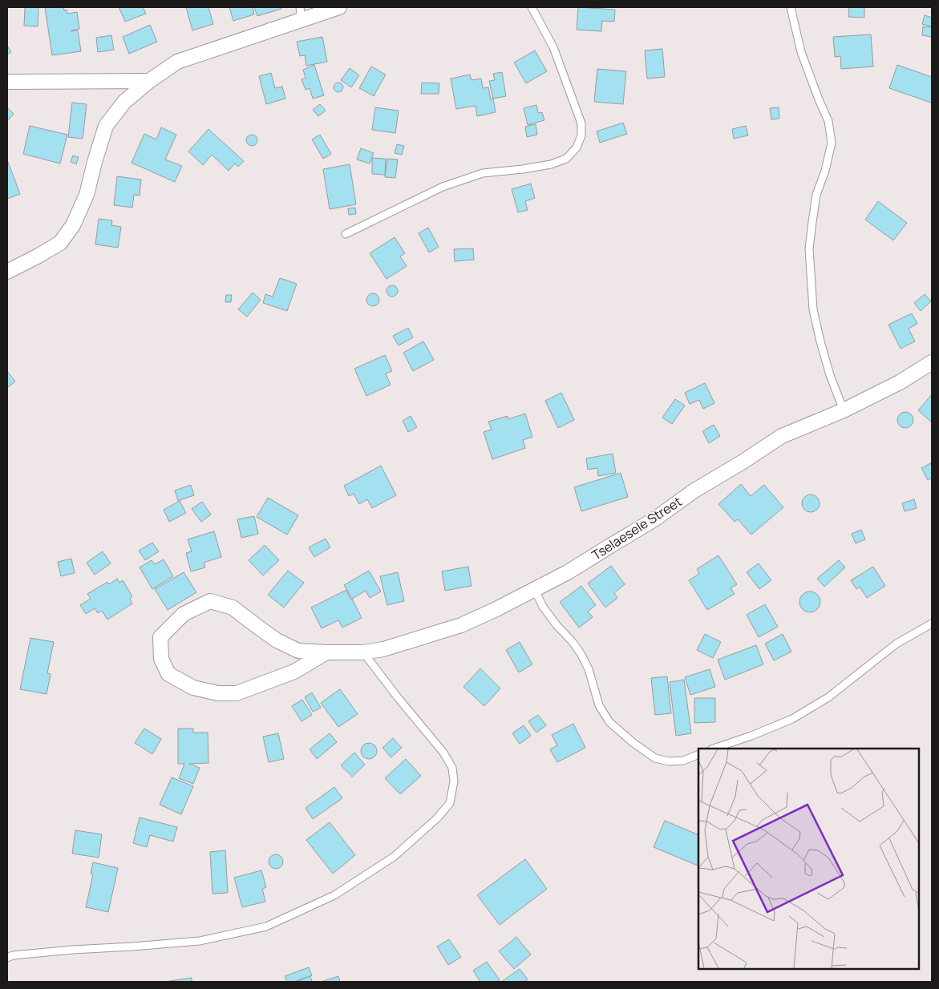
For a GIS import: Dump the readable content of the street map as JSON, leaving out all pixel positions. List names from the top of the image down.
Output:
{
  "streets": {
    "street": ["Tselaesele Street"]
  }
}
